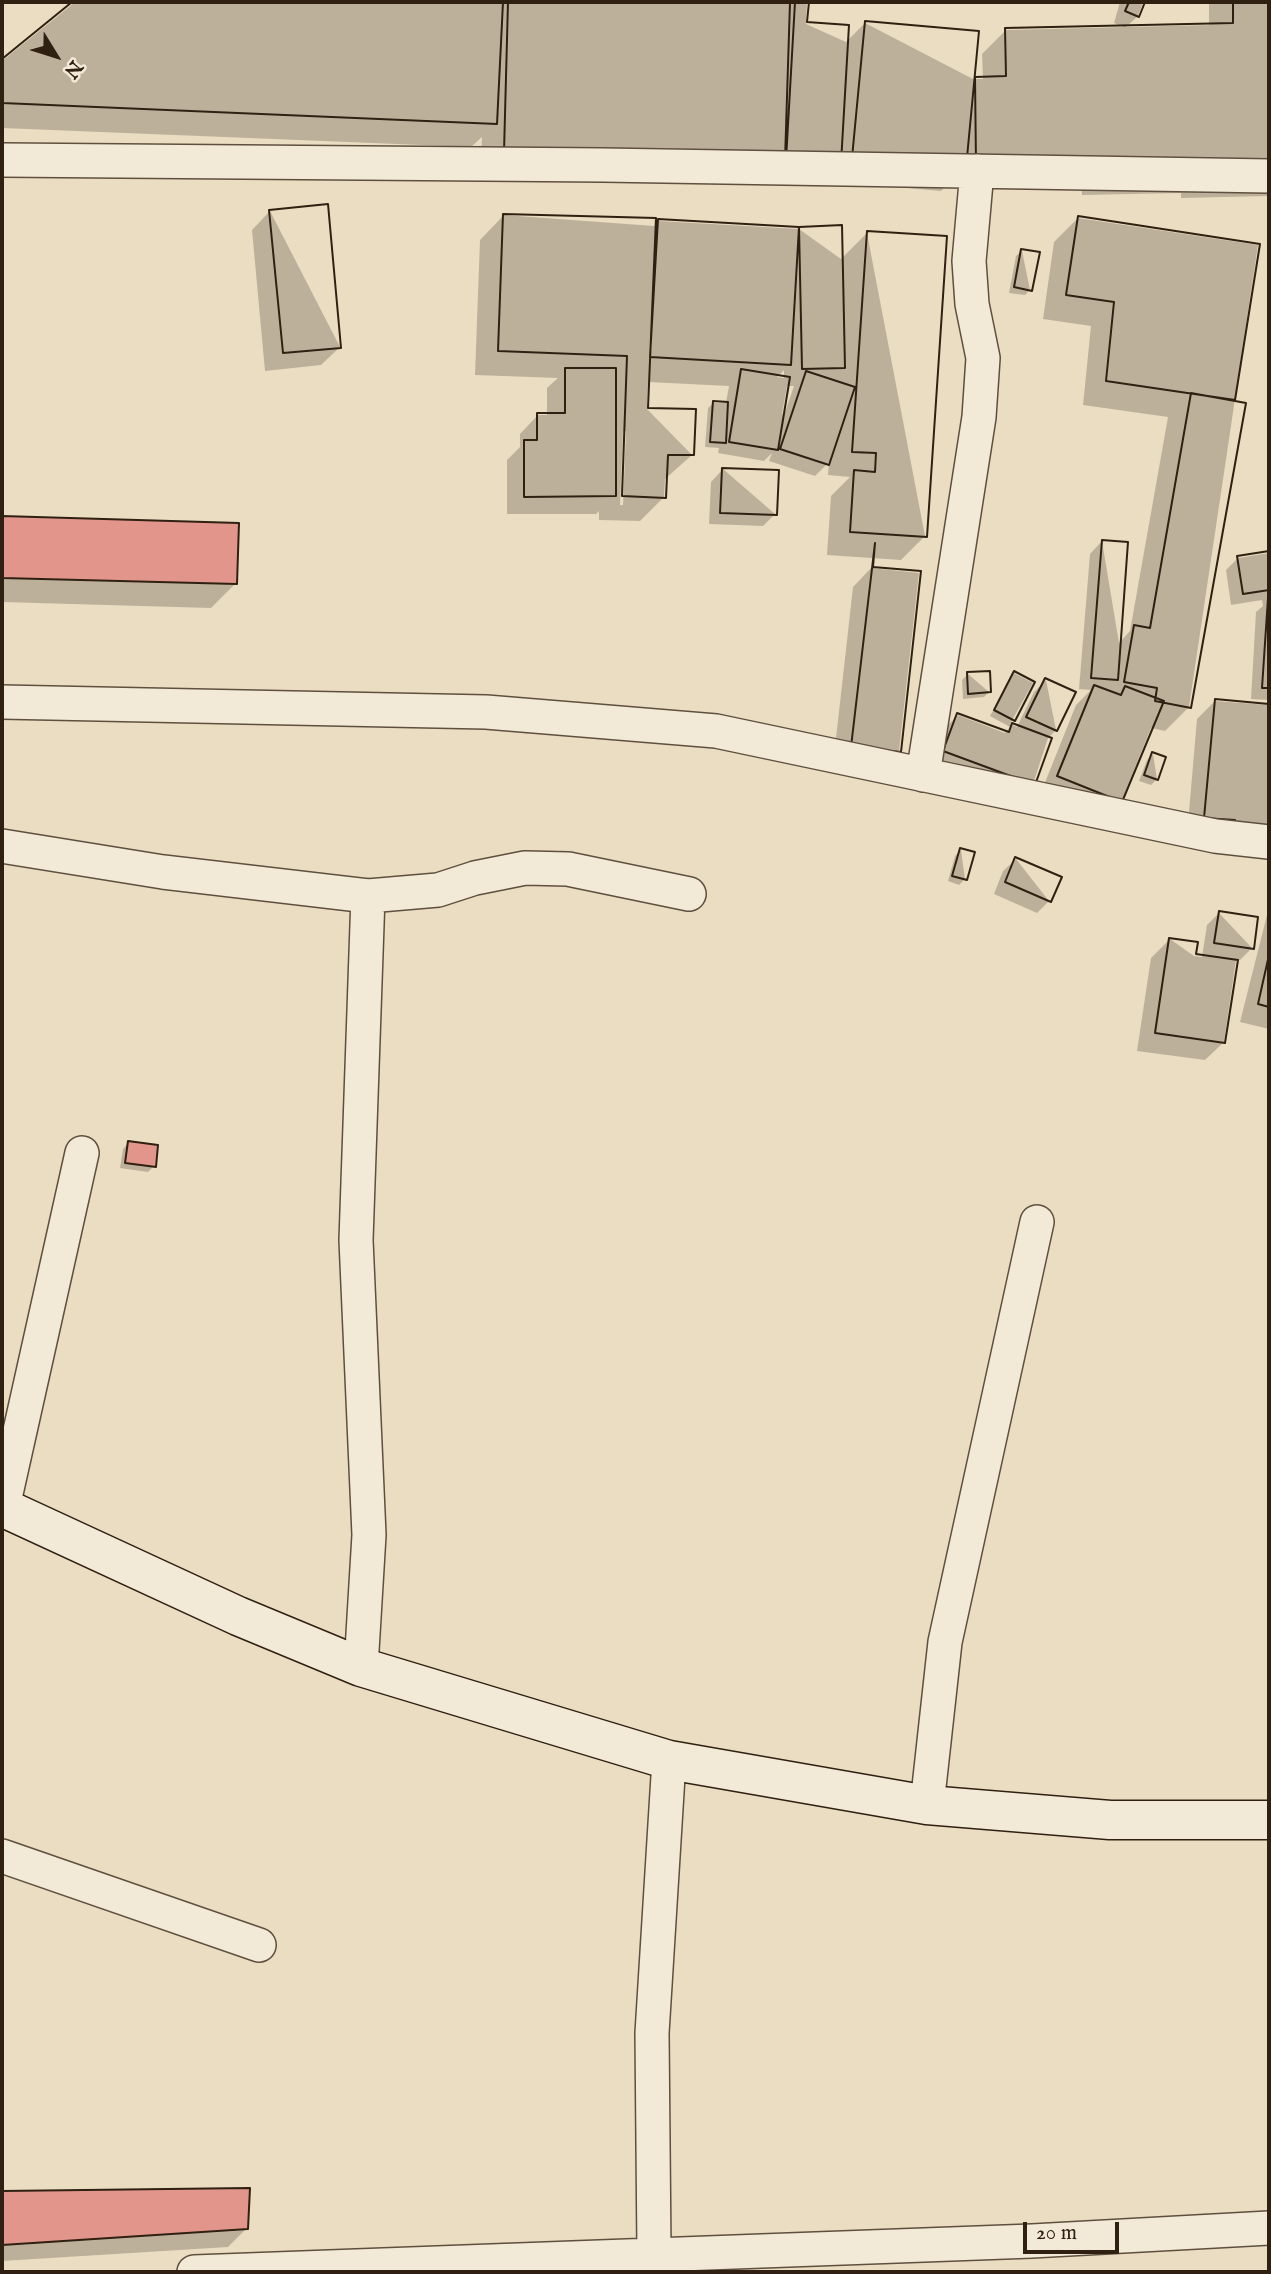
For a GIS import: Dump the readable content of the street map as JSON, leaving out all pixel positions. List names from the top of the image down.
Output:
{
  "scale_bar": "20 m",
  "north": "bottom right"
}
